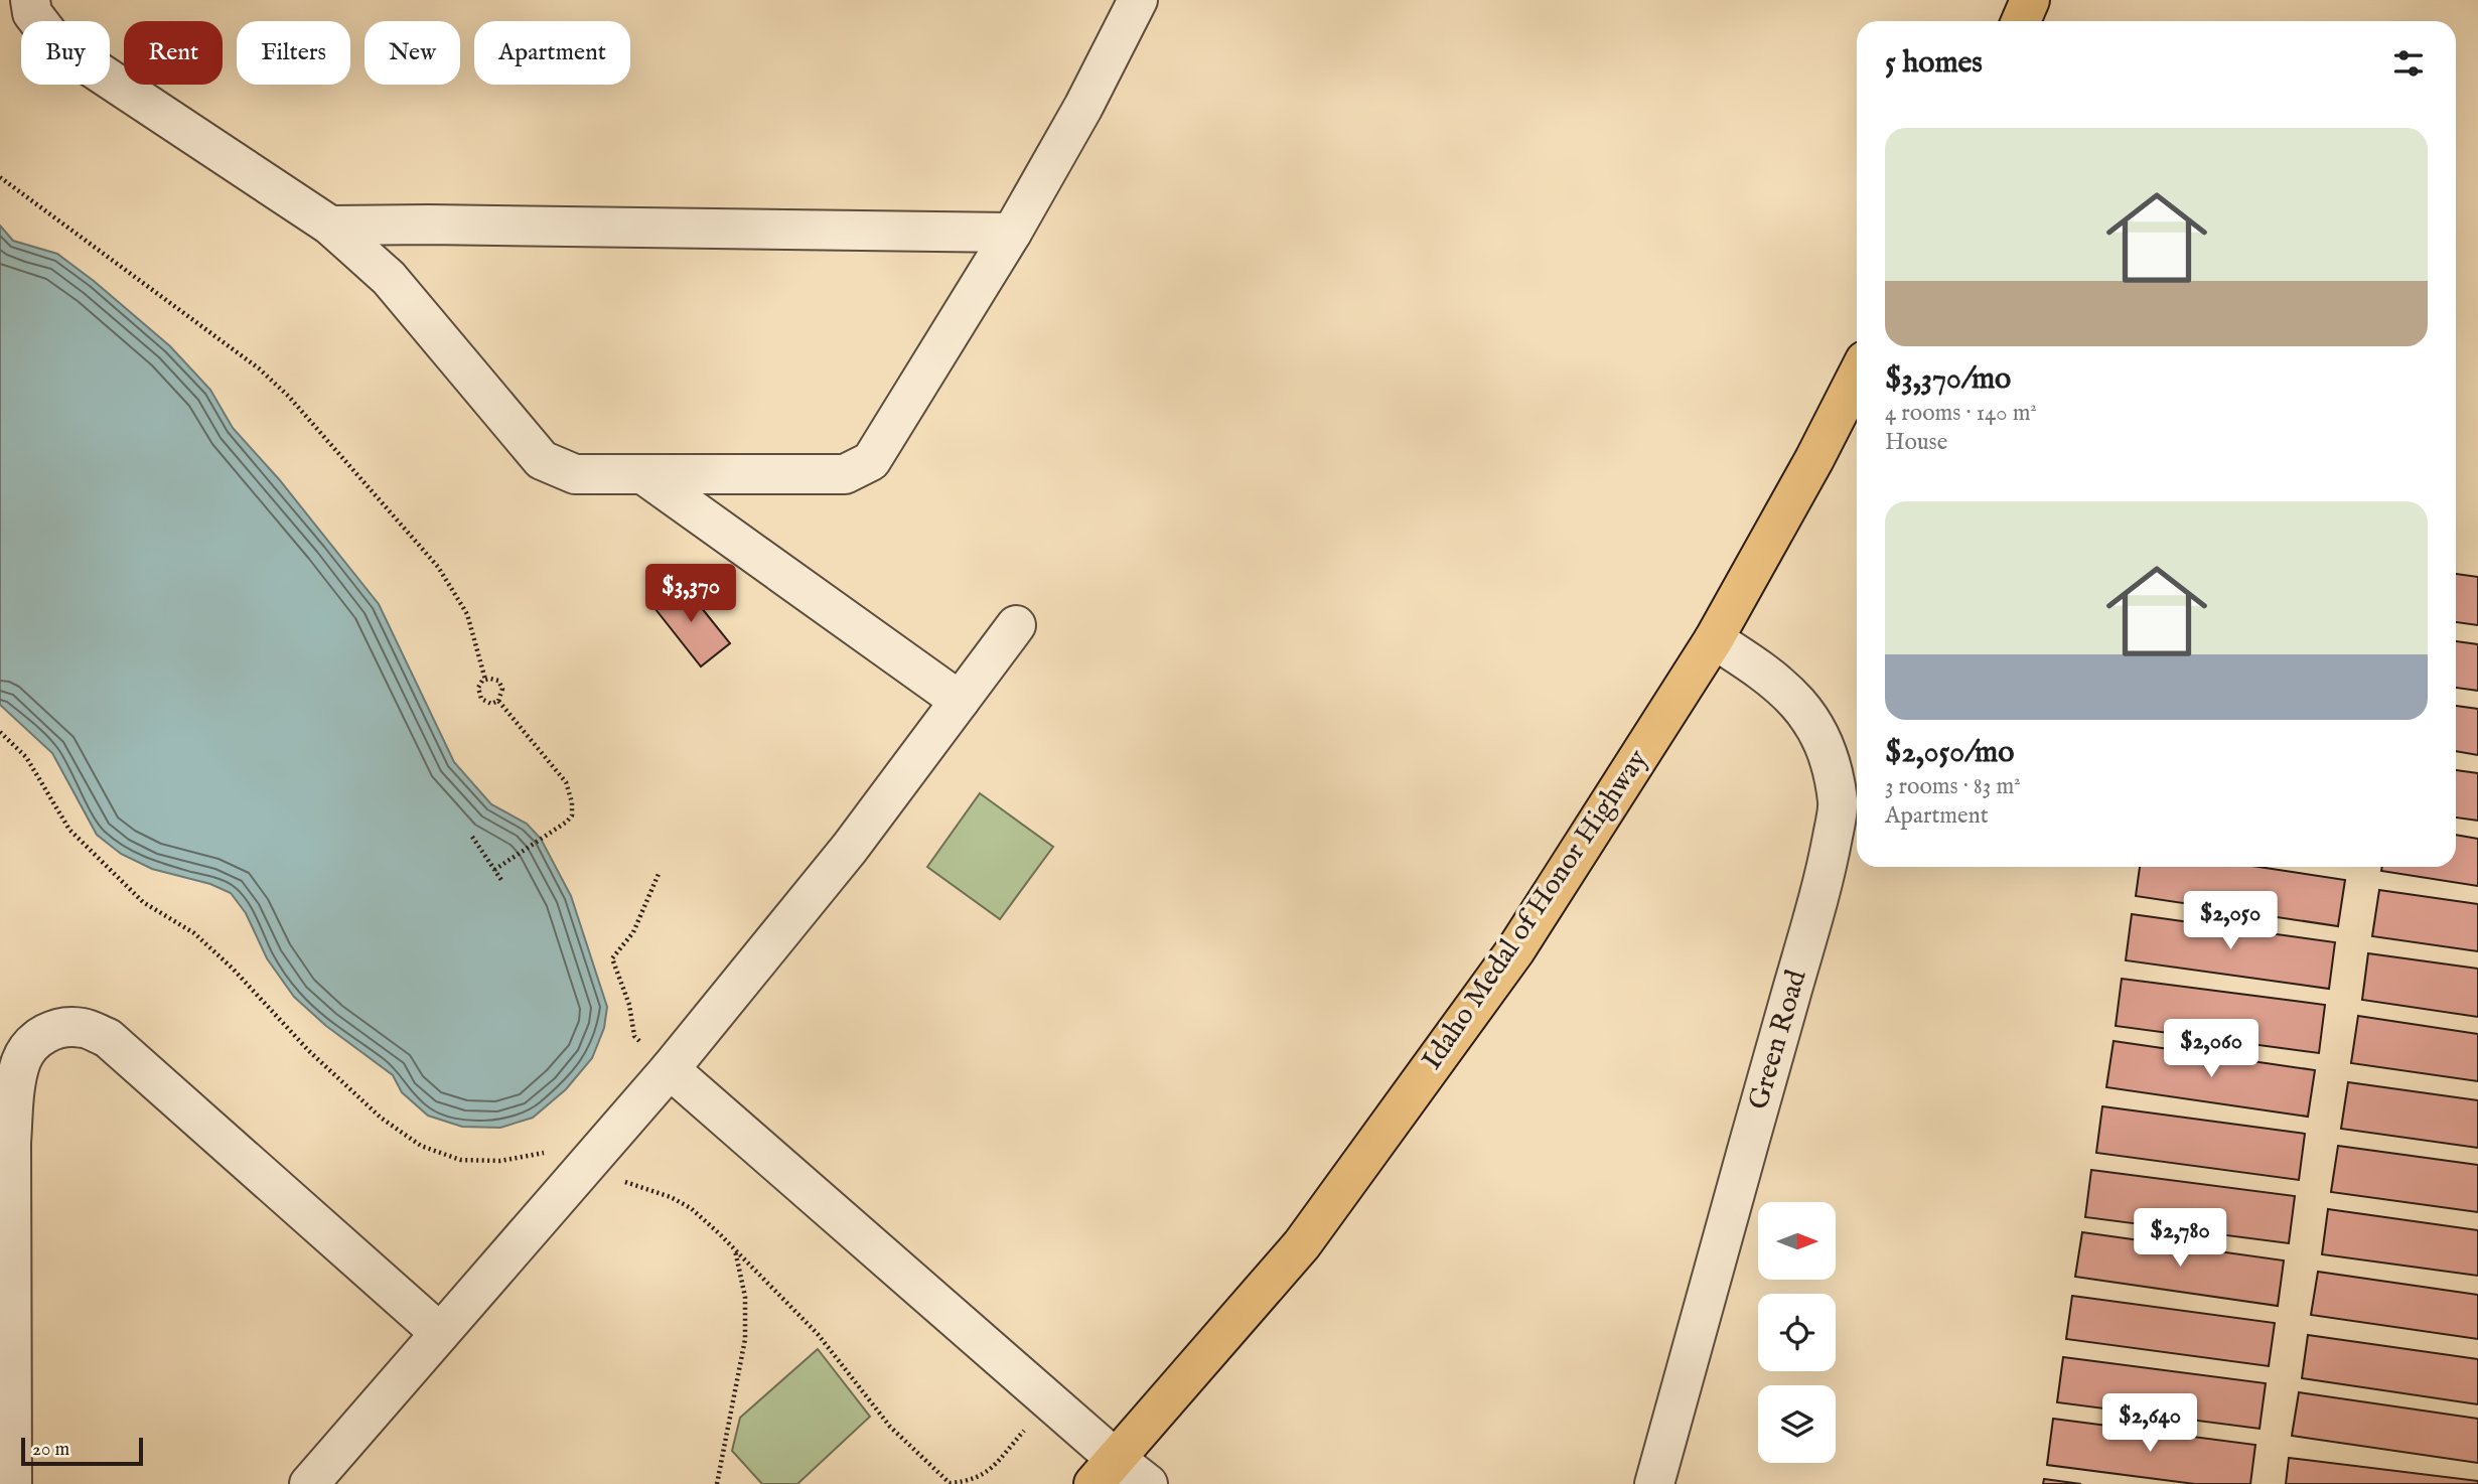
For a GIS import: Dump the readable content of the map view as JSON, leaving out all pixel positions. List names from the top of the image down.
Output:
{
  "streets": {
    "main road": ["Idaho Medal of Honor Highway"],
    "street": ["Green Road"]
  },
  "crossings": [
    ["Idaho Medal of Honor Highway", "Green Road"]
  ],
  "scale_bar": "20 m",
  "north": "right",
  "page": {
    "chip": [
      "Buy",
      "Rent",
      "Filters",
      "New",
      "Apartment"
    ],
    "heading": "5 homes",
    "list": [
      {
        "name": "$3,370/mo",
        "note": "4 rooms · 140 m² · House"
      },
      {
        "name": "$2,050/mo",
        "note": "3 rooms · 83 m² · Apartment"
      }
    ],
    "price": [
      "$3,370",
      "$2,050",
      "$2,060",
      "$2,780",
      "$2,640"
    ],
    "scale": "20 m"
  }
}
